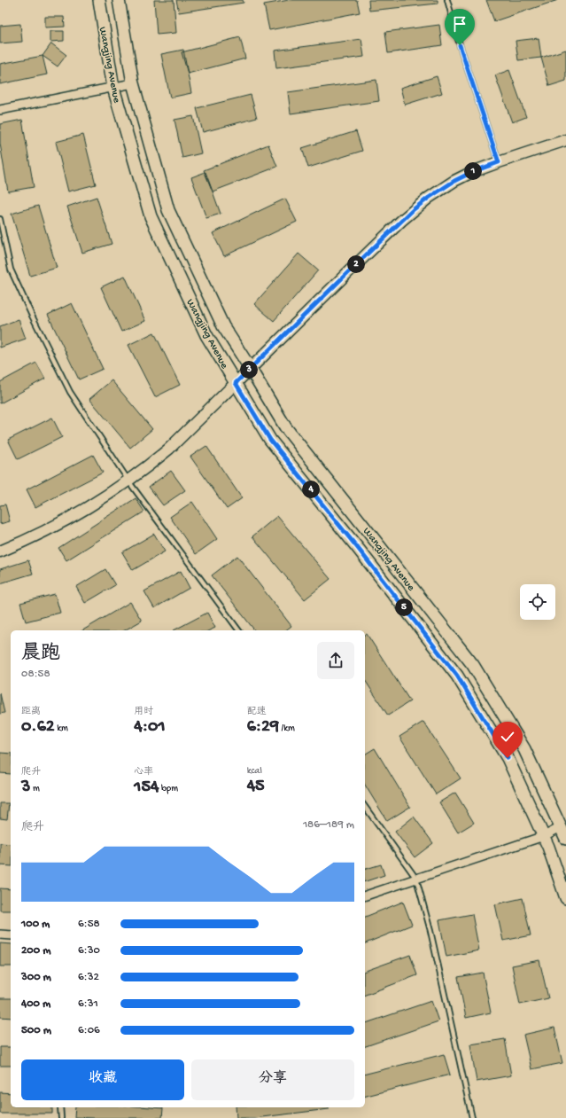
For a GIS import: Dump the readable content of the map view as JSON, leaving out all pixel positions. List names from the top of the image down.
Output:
{
  "streets": {
    "main road": ["Wangjing Avenue"]
  },
  "page": {
    "pins": [
      "1",
      "2",
      "3",
      "4",
      "5"
    ],
    "heading": ["晨跑", "08:58"],
    "stats": [
      ["距离", "0.62 km"],
      ["用时", "4:01"],
      ["配速", "6:29 /km"],
      ["爬升", "3 m"],
      ["心率", "154 bpm"],
      ["kcal", "45"]
    ],
    "chart": ["爬升", "186–189 m"],
    "list": [
      {
        "name": "100 m",
        "note": "6:58"
      },
      {
        "name": "200 m",
        "note": "6:30"
      },
      {
        "name": "300 m",
        "note": "6:32"
      },
      {
        "name": "400 m",
        "note": "6:31"
      },
      {
        "name": "500 m",
        "note": "6:06"
      }
    ],
    "buttons": ["收藏", "分享"]
  }
}
